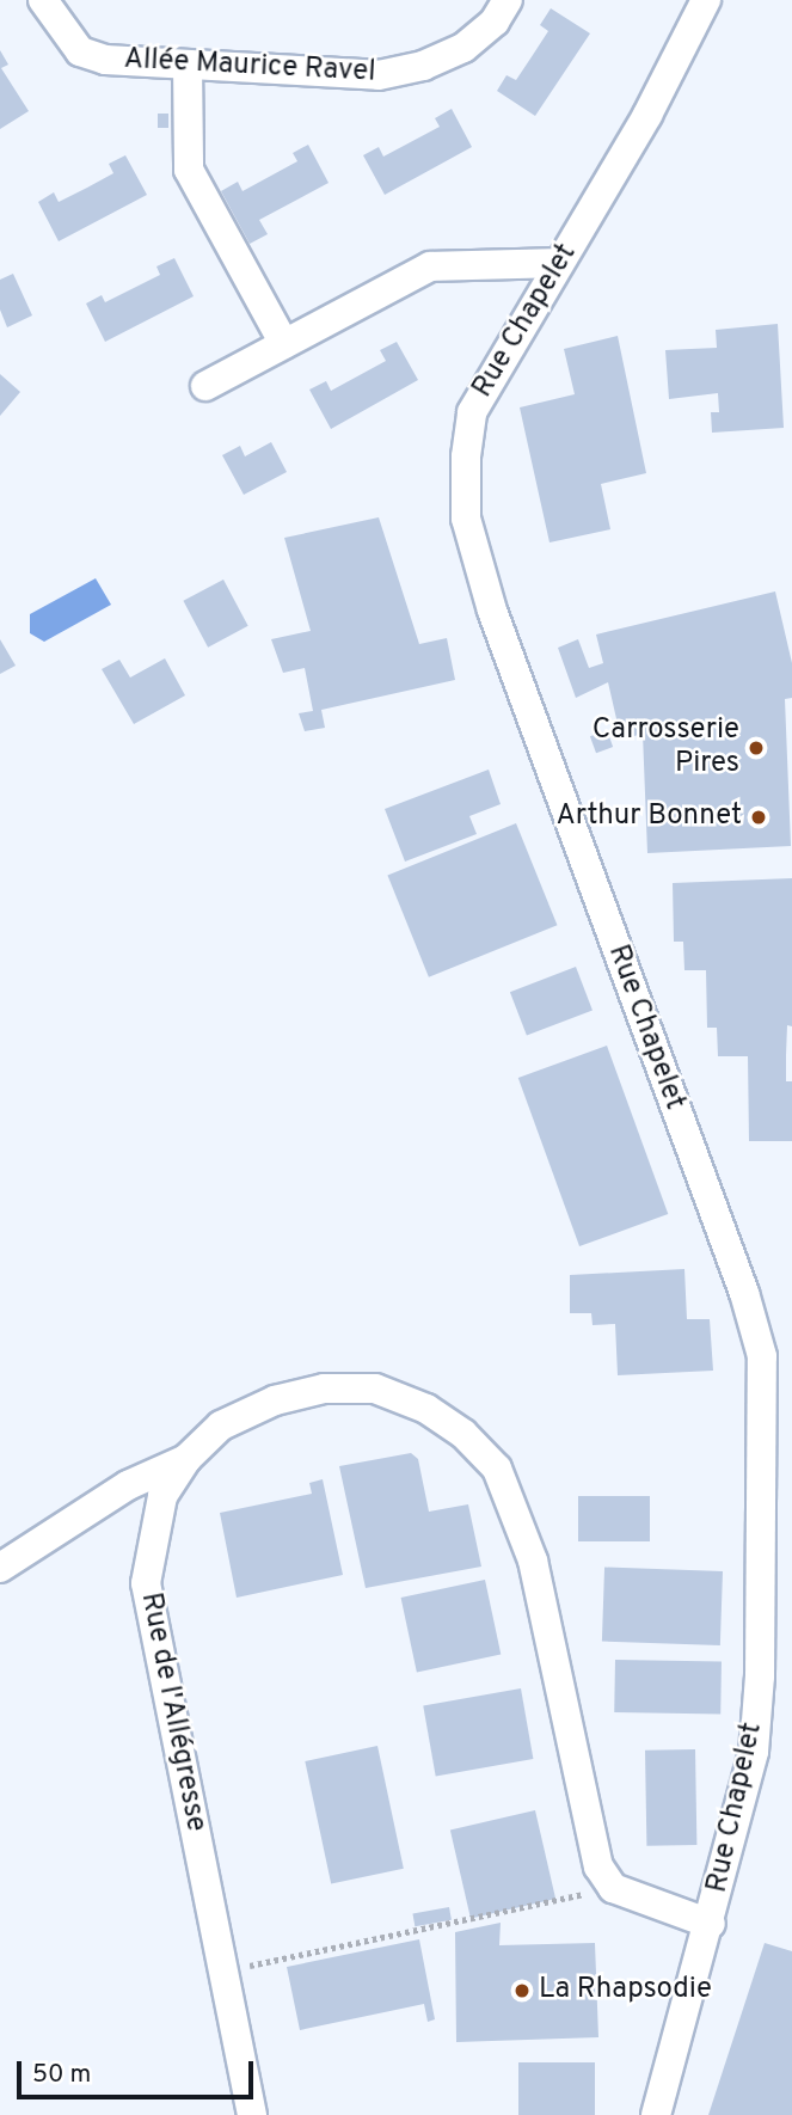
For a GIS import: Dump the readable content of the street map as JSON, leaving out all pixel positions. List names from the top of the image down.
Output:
{
  "streets": {
    "street": ["Allée Maurice Ravel", "Rue Chapelet", "Rue de l'Allégresse"]
  },
  "places": ["Carrosserie Pires", "Arthur Bonnet", "La Rhapsodie"],
  "scale_bar": "50 m"
}
